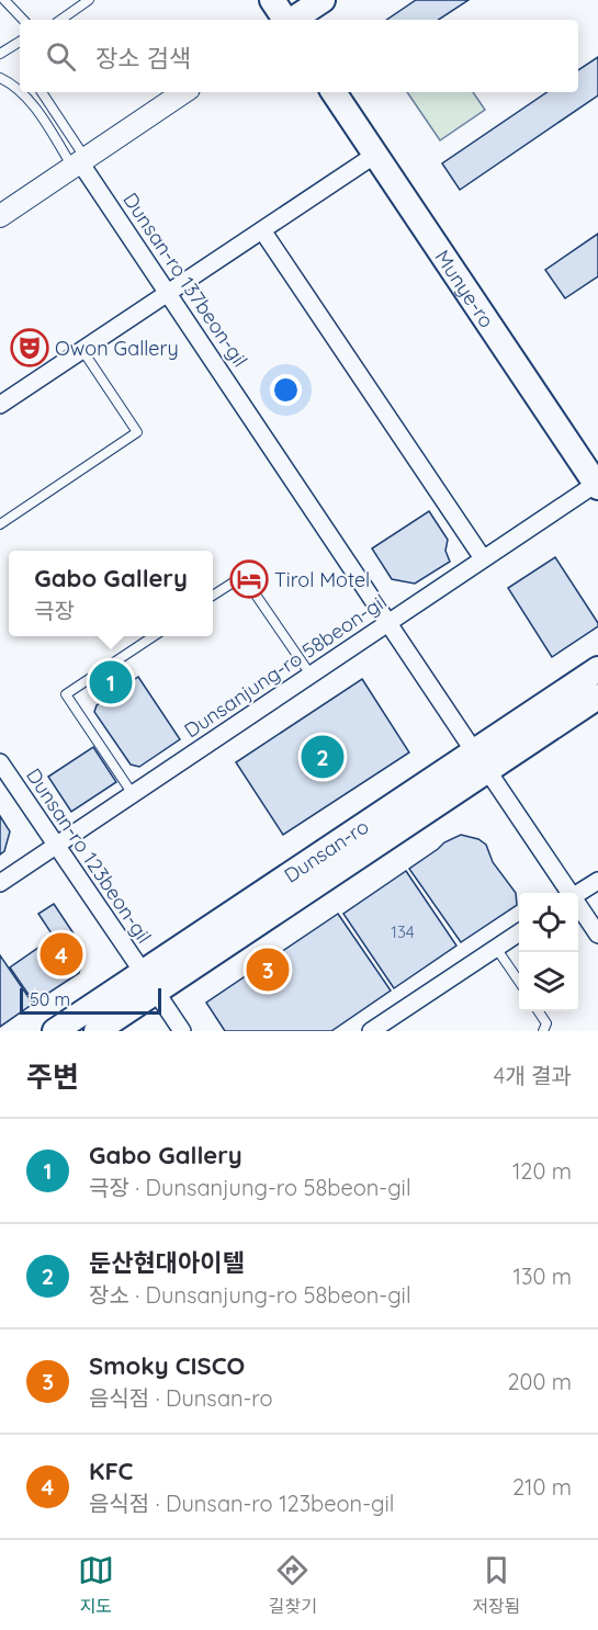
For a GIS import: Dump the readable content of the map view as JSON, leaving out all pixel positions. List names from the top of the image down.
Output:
{
  "streets": {
    "main road": ["Munye-ro", "Dunsan-ro"],
    "street": ["Dunsan-ro 137beon-gil", "Dunsanjung-ro 58beon-gil", "Dunsan-ro 123beon-gil"]
  },
  "crossings": [
    ["Dunsan-ro 137beon-gil", "Dunsanjung-ro 58beon-gil"],
    ["Dunsan-ro 137beon-gil", "Dunsan-ro"],
    ["Munye-ro", "Dunsanjung-ro 58beon-gil"],
    ["Dunsanjung-ro 58beon-gil", "Dunsan-ro 123beon-gil"],
    ["Dunsan-ro", "Dunsan-ro 123beon-gil"]
  ],
  "places": {
    "theatre": ["Owon Gallery"],
    "hotel": ["Tirol Motel"]
  },
  "house_numbers": ["134"],
  "scale_bar": "50 m",
  "page": {
    "search": "장소 검색",
    "popup": ["Gabo Gallery", "극장"],
    "pins": [
      "1",
      "2",
      "4",
      "3"
    ],
    "scale": "50 m",
    "heading": ["주변", "4개 결과"],
    "list": [
      {
        "mark": "1",
        "name": "Gabo Gallery",
        "note": "극장 · Dunsanjung-ro 58beon-gil",
        "value": "120 m"
      },
      {
        "mark": "2",
        "name": "둔산현대아이텔",
        "note": "장소 · Dunsanjung-ro 58beon-gil",
        "value": "130 m"
      },
      {
        "mark": "3",
        "name": "Smoky CISCO",
        "note": "음식점 · Dunsan-ro",
        "value": "200 m"
      },
      {
        "mark": "4",
        "name": "KFC",
        "note": "음식점 · Dunsan-ro 123beon-gil",
        "value": "210 m"
      }
    ],
    "nav": ["지도", "길찾기", "저장됨"]
  }
}
